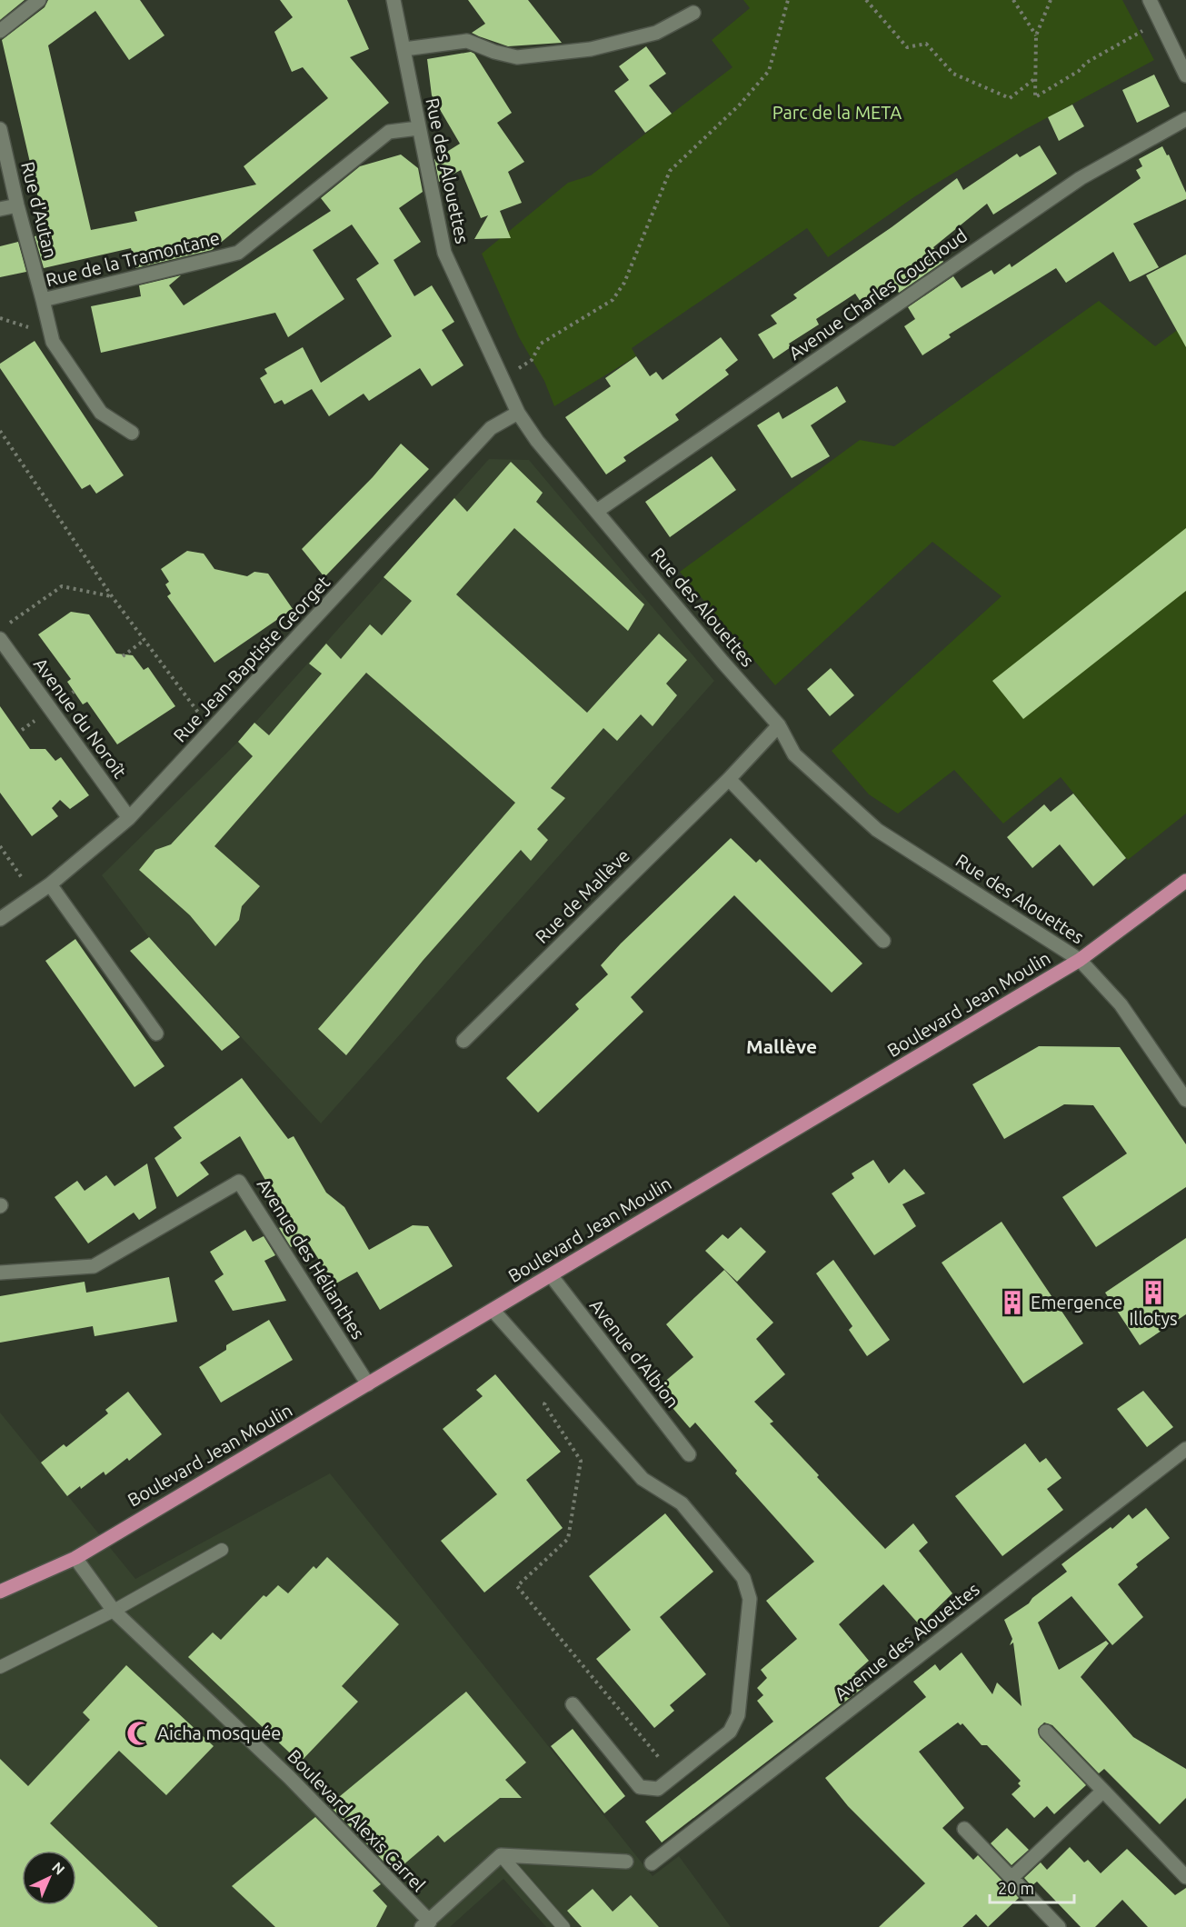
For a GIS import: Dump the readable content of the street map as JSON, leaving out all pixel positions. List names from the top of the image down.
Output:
{
  "streets": {
    "main road": ["Boulevard Jean Moulin"],
    "street": [
      "Rue des Alouettes",
      "Rue d'Autan",
      "Rue de la Tramontane",
      "Avenue Charles Couchoud",
      "Rue Jean-Baptiste Georget",
      "Avenue du Noroît",
      "Rue de Mallève",
      "Avenue des Hélianthes",
      "Avenue d'Albion",
      "Avenue des Alouettes",
      "Boulevard Alexis Carrel"
    ]
  },
  "crossings": [
    ["Rue des Alouettes", "Rue de la Tramontane"],
    ["Rue des Alouettes", "Avenue Charles Couchoud"],
    ["Rue des Alouettes", "Rue Jean-Baptiste Georget"],
    ["Rue des Alouettes", "Rue de Mallève"],
    ["Rue des Alouettes", "Boulevard Jean Moulin"],
    ["Rue d'Autan", "Rue de la Tramontane"],
    ["Rue Jean-Baptiste Georget", "Avenue du Noroît"],
    ["Boulevard Jean Moulin", "Avenue des Hélianthes"],
    ["Boulevard Jean Moulin", "Avenue d'Albion"],
    ["Boulevard Jean Moulin", "Boulevard Alexis Carrel"]
  ],
  "districts": ["Mallève"],
  "parks": ["Parc de la META"],
  "places": {
    "building": ["Illotys", "Emergence"],
    "mosque": ["Aicha mosquée"]
  },
  "scale_bar": "20 m",
  "north": "top right"
}
